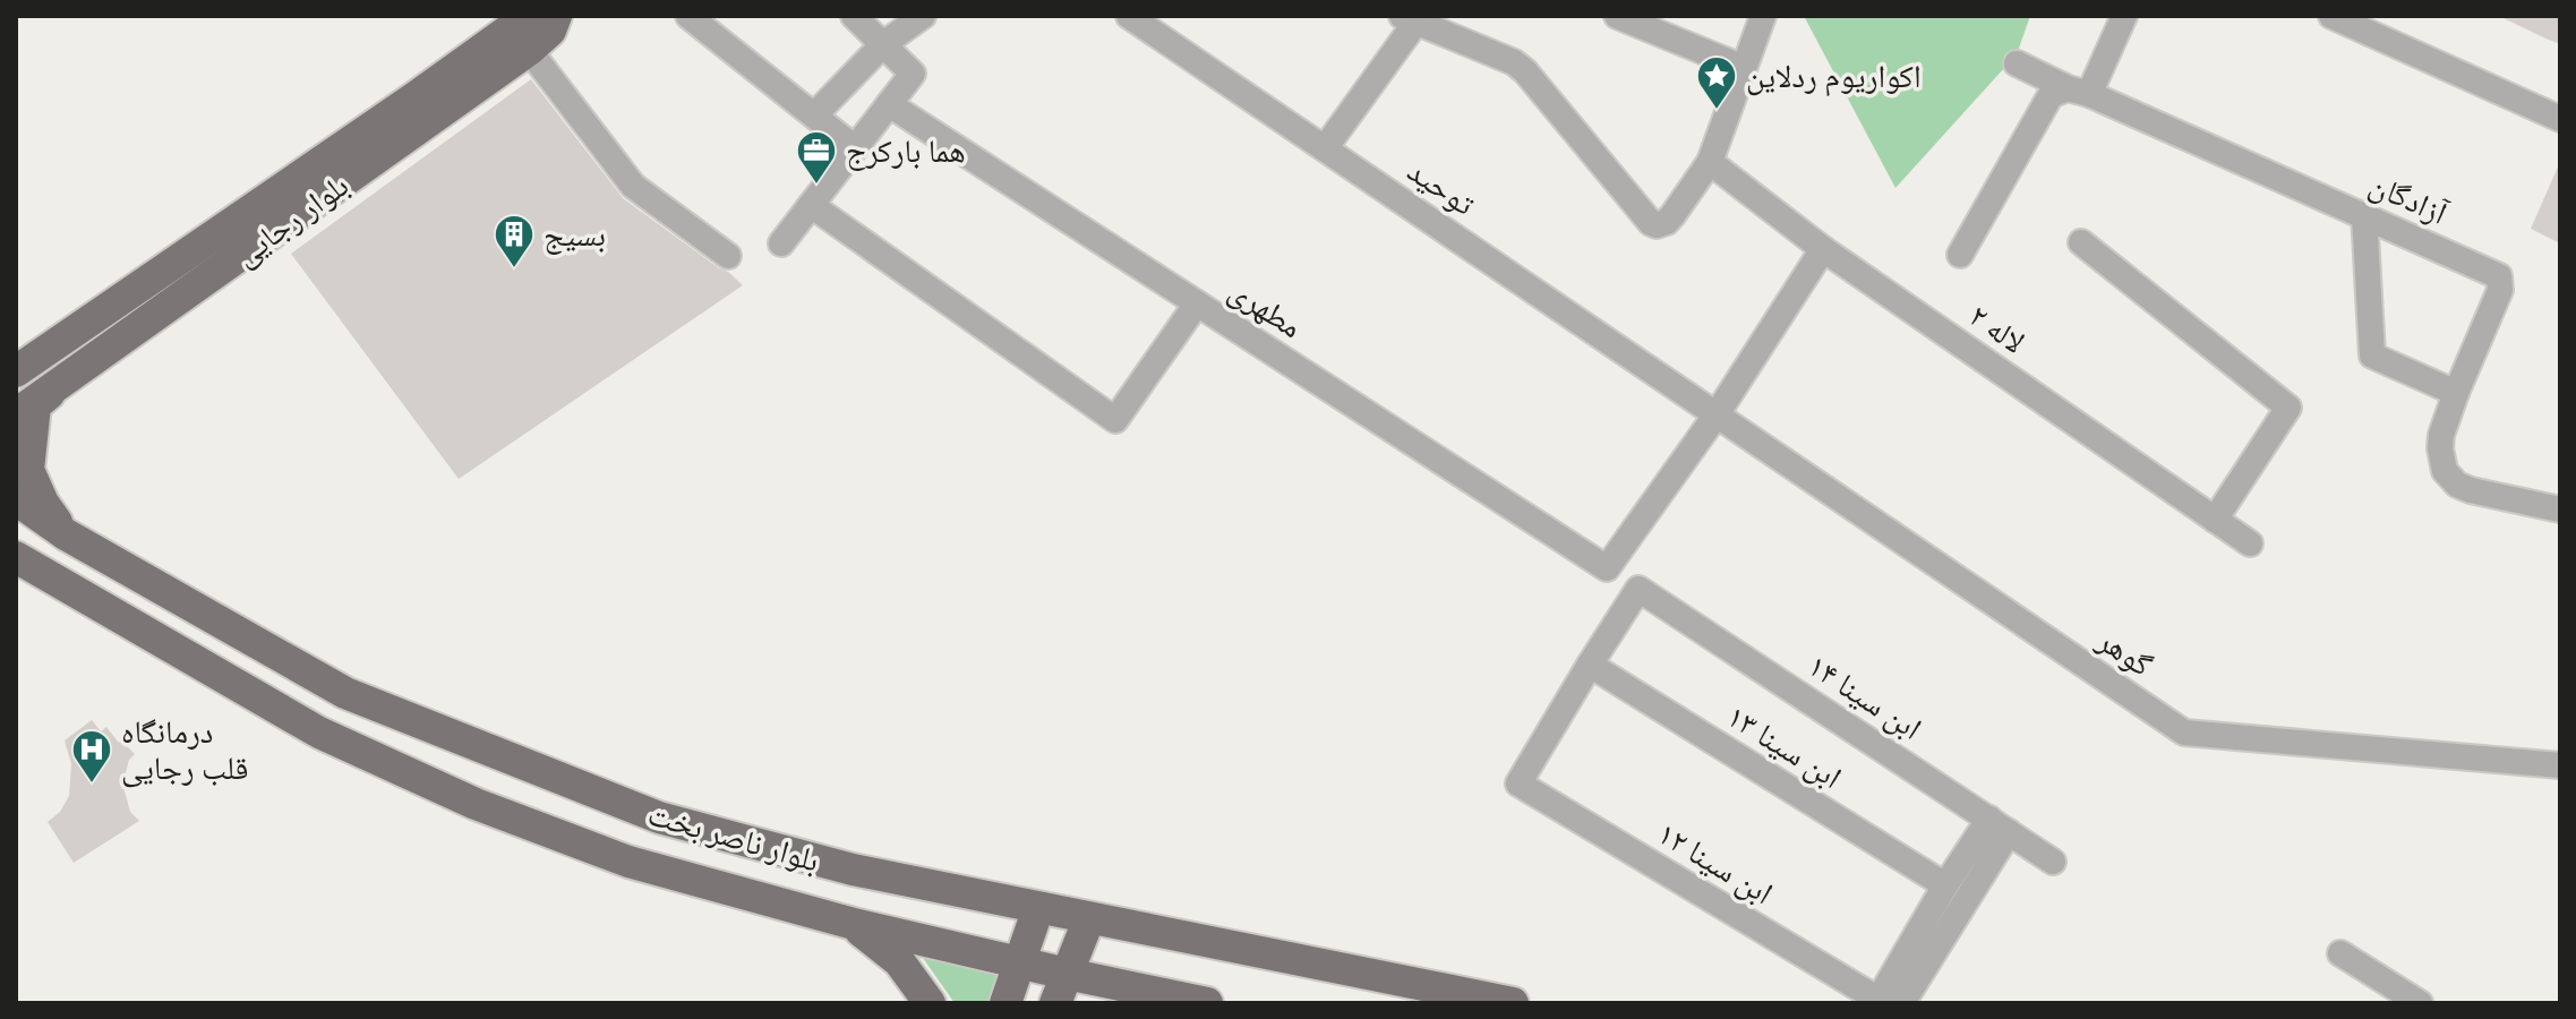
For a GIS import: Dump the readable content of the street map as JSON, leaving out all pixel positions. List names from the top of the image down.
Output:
{
  "streets": {
    "main road": ["بلوار رجایی", "بلوار ناصر بخت"],
    "street": [
      "توحید",
      "آزادگان",
      "مطهری",
      "لاله ۲",
      "گوهر",
      "ابن سینا ۱۴",
      "ابن سینا ۱۳",
      "ابن سینا ۱۲"
    ]
  },
  "crossings": [
    ["توحید", "مطهری"],
    ["توحید", "گوهر"],
    ["مطهری", "گوهر"],
    ["ابن سینا ۱۴", "ابن سینا ۱۳"],
    ["ابن سینا ۱۴", "ابن سینا ۱۲"],
    ["ابن سینا ۱۳", "ابن سینا ۱۲"]
  ],
  "places": {
    "place": ["اکواریوم ردلاین"],
    "office": ["هما بارکرج"],
    "building": ["بسیج"],
    "hospital": ["درمانگاه قلب رجایی"]
  }
}
